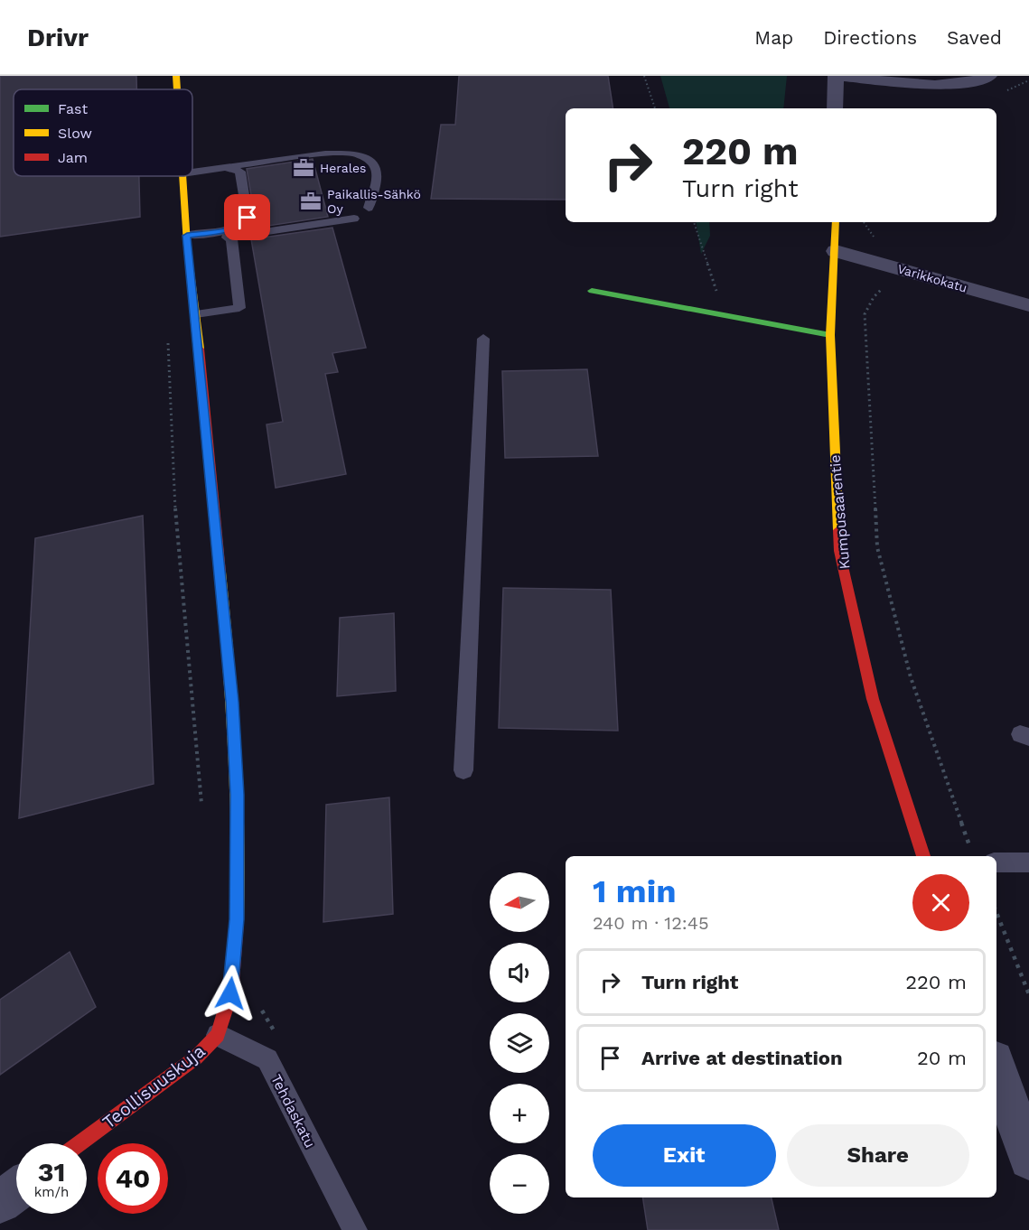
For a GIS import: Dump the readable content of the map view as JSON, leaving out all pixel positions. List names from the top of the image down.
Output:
{
  "streets": {
    "street": ["Varikkokatu", "Kumpusaarentie", "Teollisuuskuja"],
    "lane": ["Tehdaskatu"]
  },
  "crossings": [
    ["Varikkokatu", "Kumpusaarentie"],
    ["Teollisuuskuja", "Tehdaskatu"]
  ],
  "places": {
    "office": ["Herales", "Paikallis-Sähkö Oy"]
  },
  "legend": ["Fast", "Slow", "Jam"],
  "north": "left",
  "page": {
    "header": "Drivr",
    "nav": ["Map", "Directions", "Saved"],
    "turn": ["220 m", "Turn right"],
    "heading": ["1 min", "240 m · 12:45"],
    "map_buttons": ["+", "−"],
    "list": [
      {
        "name": "Turn right",
        "value": "220 m"
      },
      {
        "name": "Arrive at destination",
        "value": "20 m"
      }
    ],
    "buttons": ["Exit", "Share"],
    "speed": "31 km/h",
    "limit": "40"
  }
}
